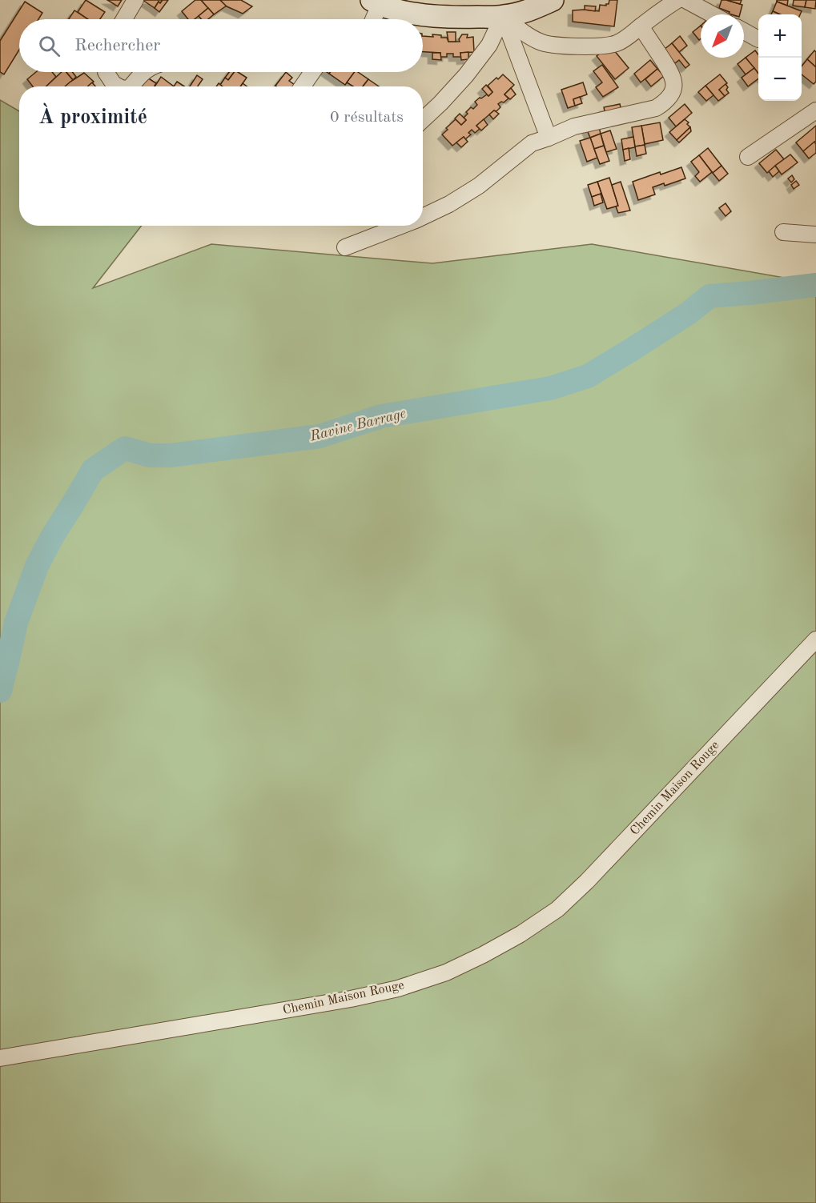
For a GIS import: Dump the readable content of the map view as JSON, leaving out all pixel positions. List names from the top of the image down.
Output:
{
  "streets": {
    "street": ["Chemin Maison Rouge"]
  },
  "water": ["Ravine Barrage"],
  "north": "bottom left",
  "page": {
    "map_buttons": ["+", "−"],
    "search": "Rechercher",
    "heading": ["À proximité", "0 résultats"]
  }
}
